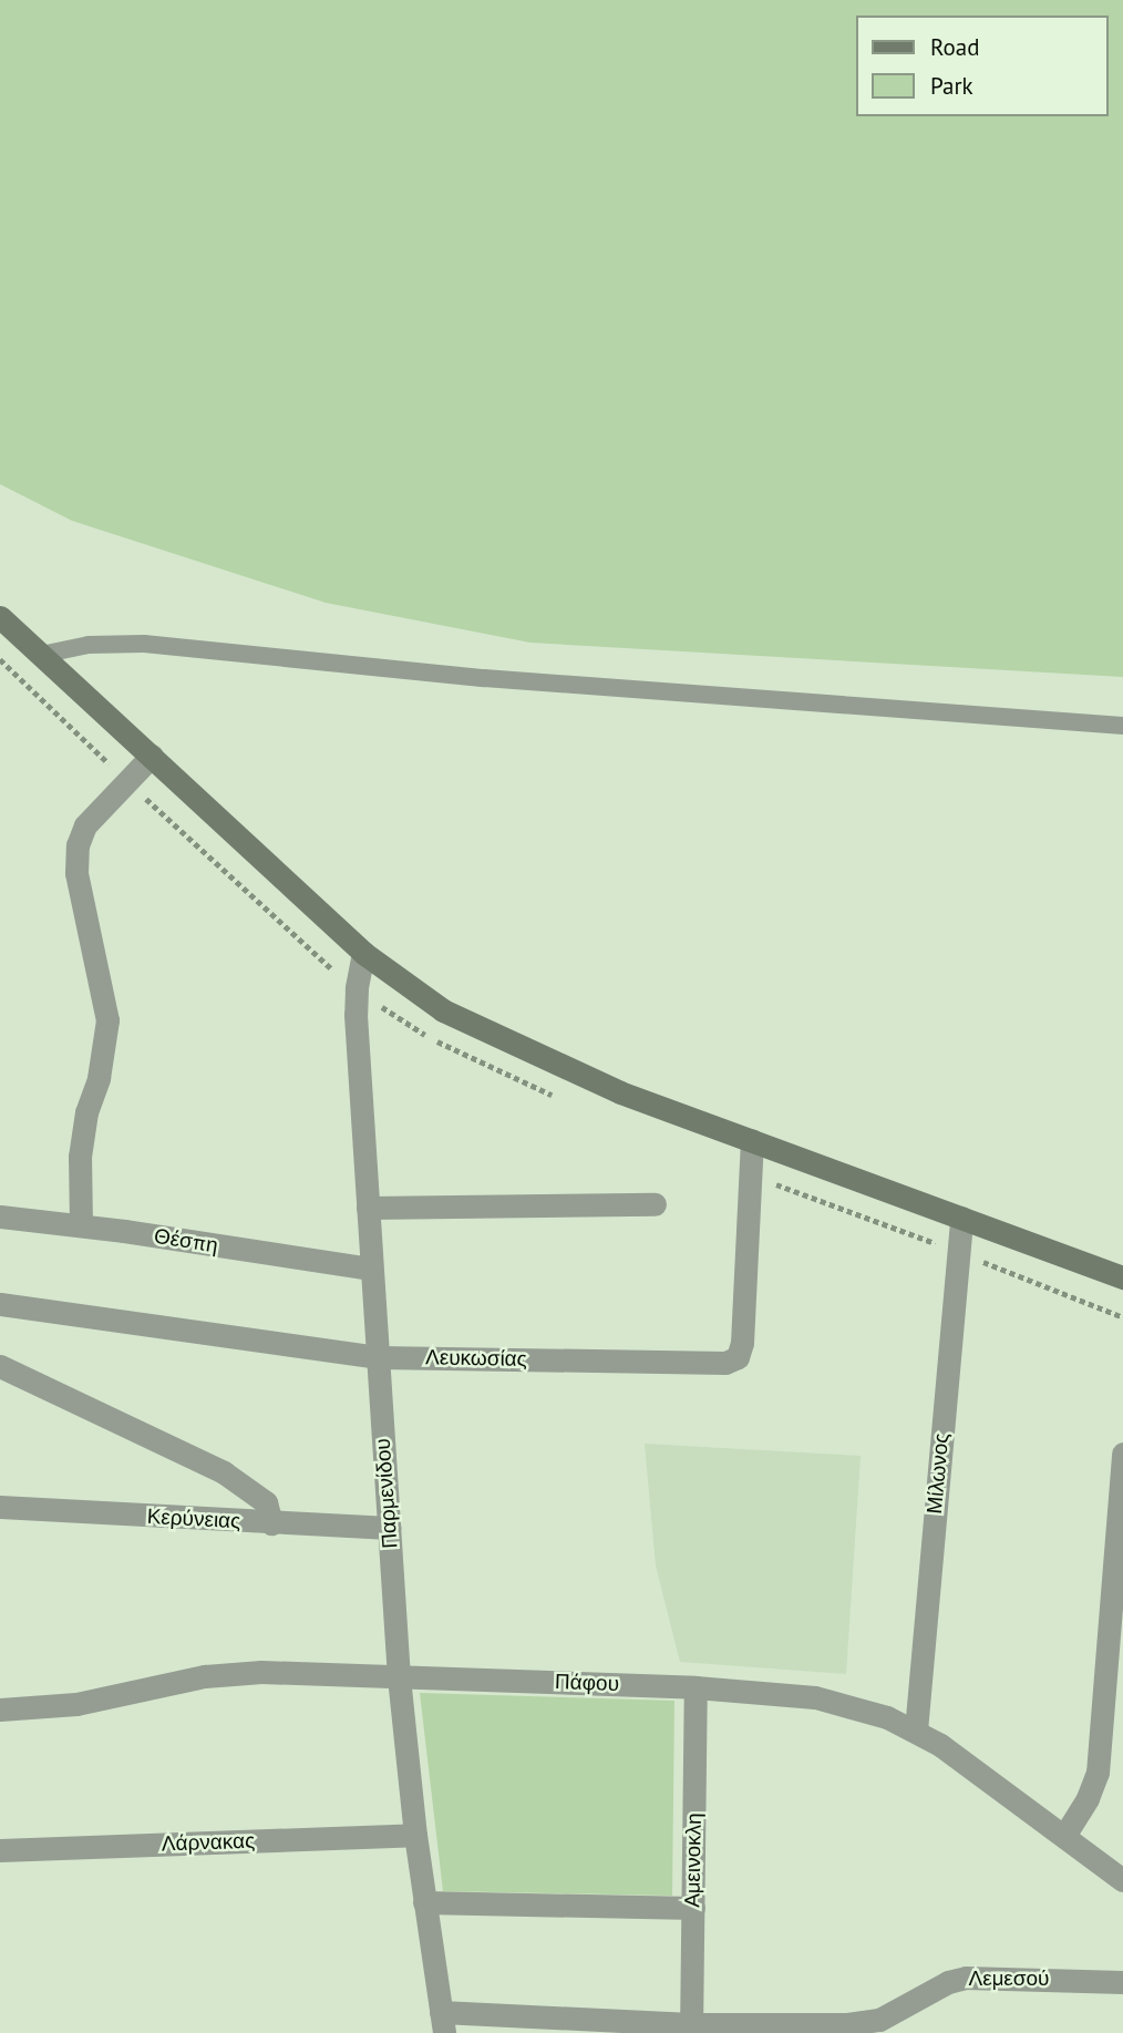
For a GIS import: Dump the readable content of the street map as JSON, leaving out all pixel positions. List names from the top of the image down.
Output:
{
  "streets": {
    "street": [
      "Θέσπη",
      "Λευκωσίας",
      "Μίλωνος",
      "Παρμενίδου",
      "Κερύνειας",
      "Πάφου",
      "Λάρνακας",
      "Αμεινοκλη",
      "Λεμεσού"
    ]
  },
  "crossings": [
    ["Θέσπη", "Παρμενίδου"],
    ["Λευκωσίας", "Παρμενίδου"],
    ["Μίλωνος", "Πάφου"],
    ["Παρμενίδου", "Κερύνειας"],
    ["Παρμενίδου", "Πάφου"],
    ["Παρμενίδου", "Λάρνακας"],
    ["Παρμενίδου", "Λεμεσού"],
    ["Πάφου", "Αμεινοκλη"],
    ["Αμεινοκλη", "Λεμεσού"]
  ],
  "legend": ["Road", "Park"]
}
